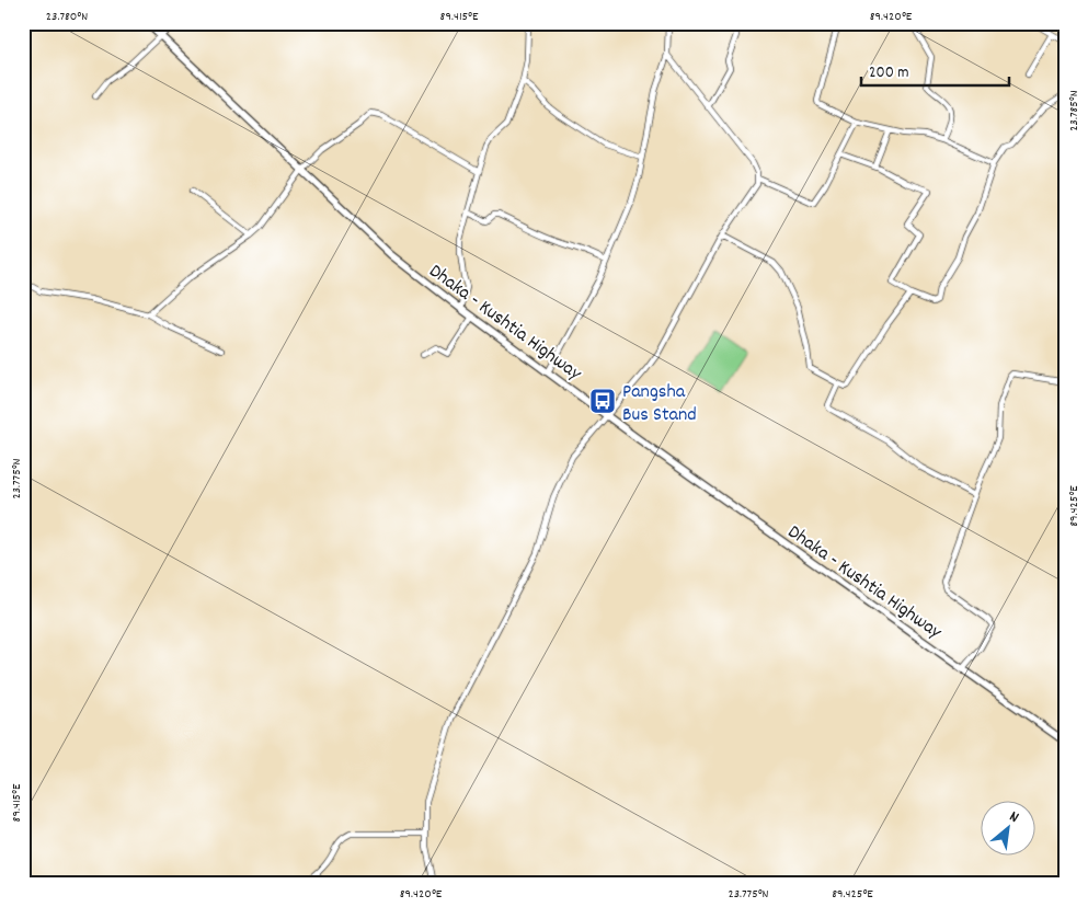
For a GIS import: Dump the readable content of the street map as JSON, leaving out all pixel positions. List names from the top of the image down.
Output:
{
  "streets": {
    "main road": ["Dhaka - Kushtia Highway"]
  },
  "places": {
    "bus stop": ["Pangsha Bus Stand"]
  },
  "scale_bar": "200 m",
  "north": "top right",
  "coordinates": [
    "23.780°N",
    "89.415°E",
    "89.420°E",
    "23.785°N",
    "23.775°N",
    "89.425°E"
  ]
}
